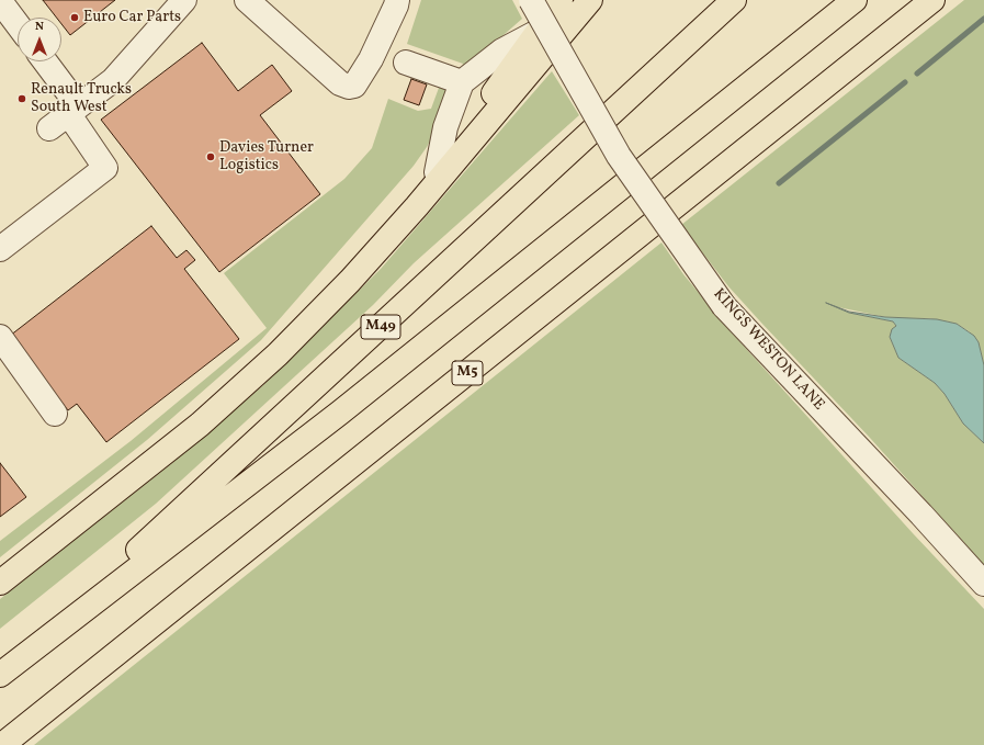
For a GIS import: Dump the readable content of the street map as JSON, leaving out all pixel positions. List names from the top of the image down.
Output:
{
  "streets": {
    "highway": ["M49", "M5"],
    "street": ["KINGS WESTON LANE"]
  },
  "places": ["Euro Car Parts", "Renault Trucks South West", "Davies Turner Logistics"],
  "north": "top"
}
